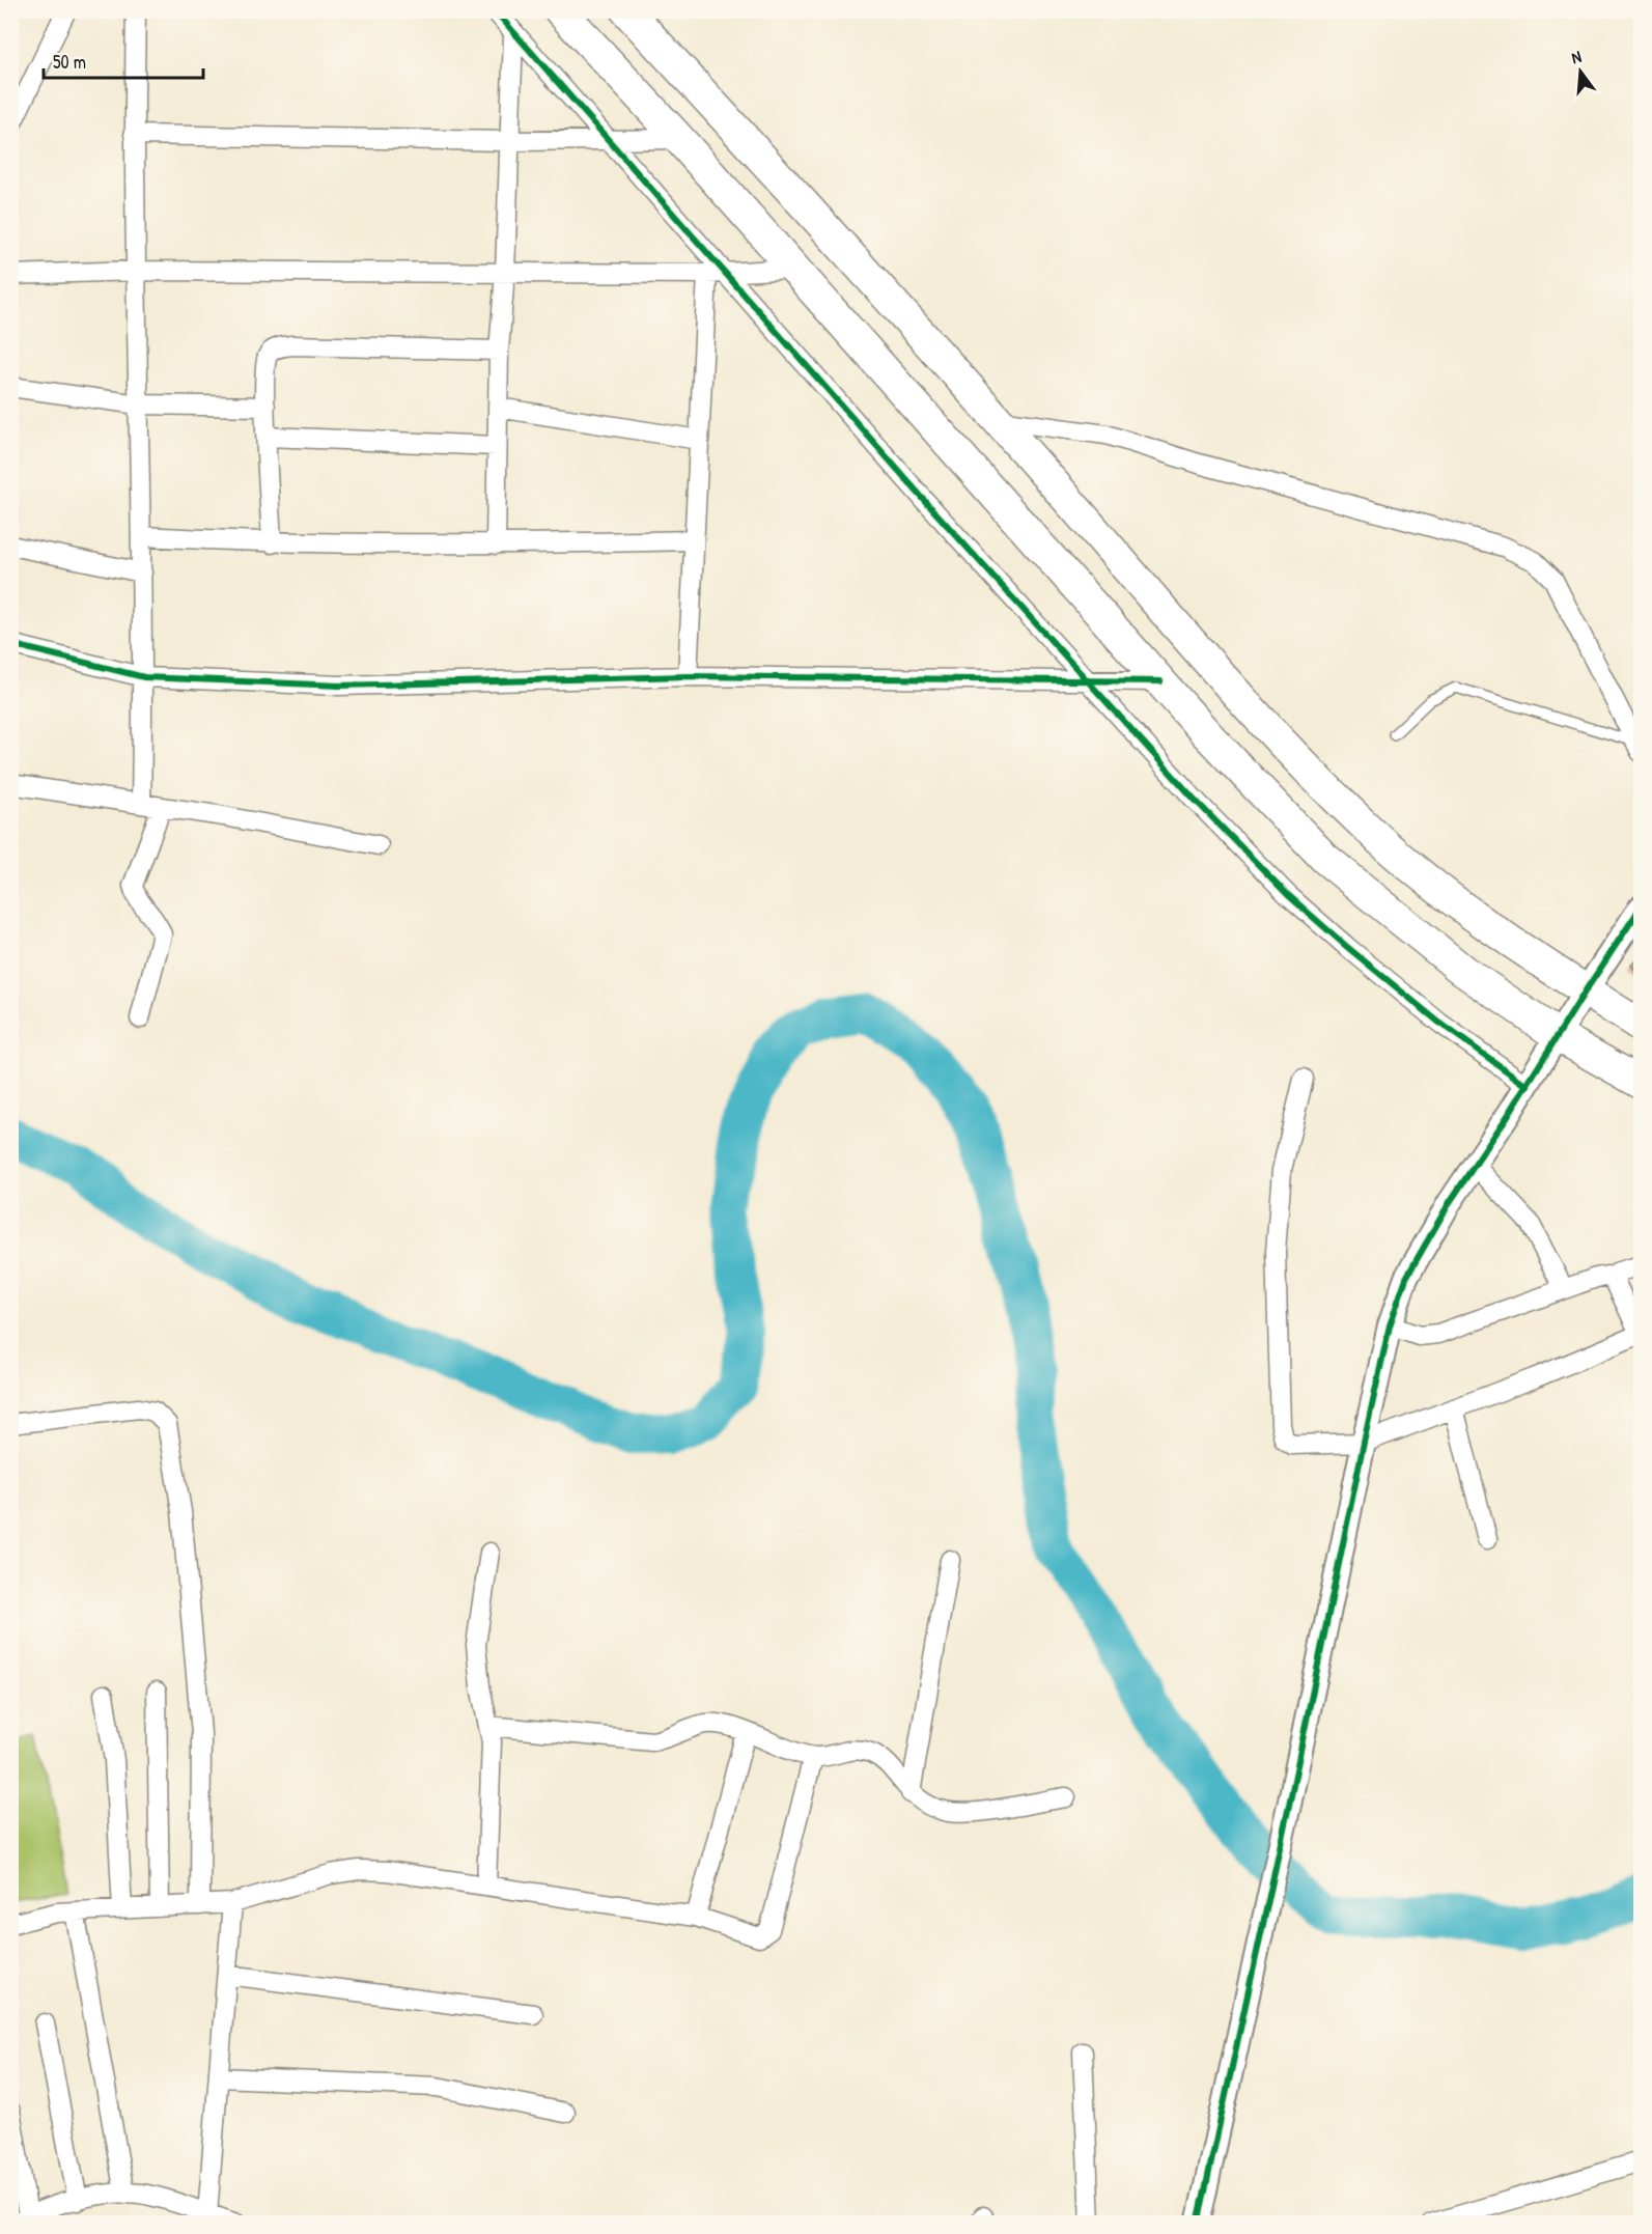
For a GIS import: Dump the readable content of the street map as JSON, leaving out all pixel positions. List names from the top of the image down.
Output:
{
  "scale_bar": "50 m",
  "north": "top"
}
